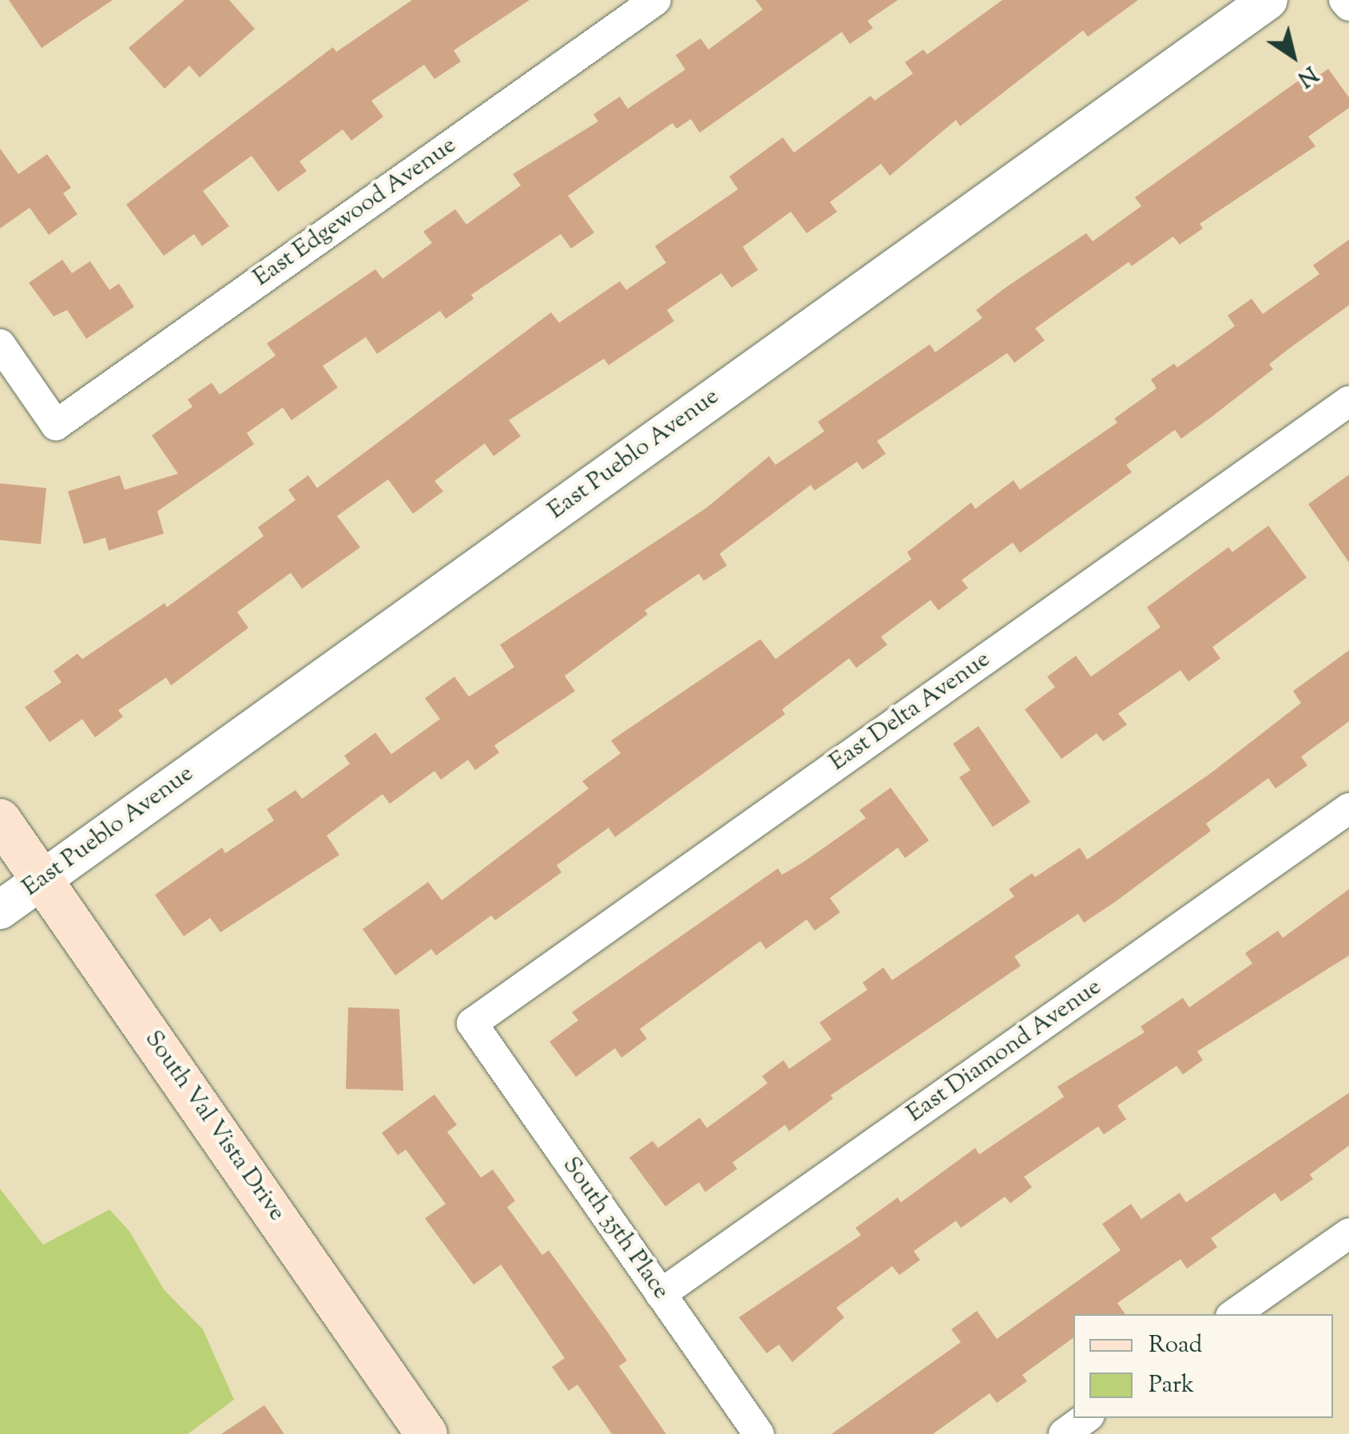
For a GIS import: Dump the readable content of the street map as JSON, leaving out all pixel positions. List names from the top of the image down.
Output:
{
  "streets": {
    "main road": ["South Val Vista Drive"],
    "street": [
      "East Edgewood Avenue",
      "East Pueblo Avenue",
      "East Delta Avenue",
      "East Diamond Avenue",
      "South 35th Place"
    ]
  },
  "crossings": [
    ["East Pueblo Avenue", "South Val Vista Drive"],
    ["East Delta Avenue", "South 35th Place"],
    ["East Diamond Avenue", "South 35th Place"]
  ],
  "legend": ["Road", "Park"],
  "north": "bottom right"
}
